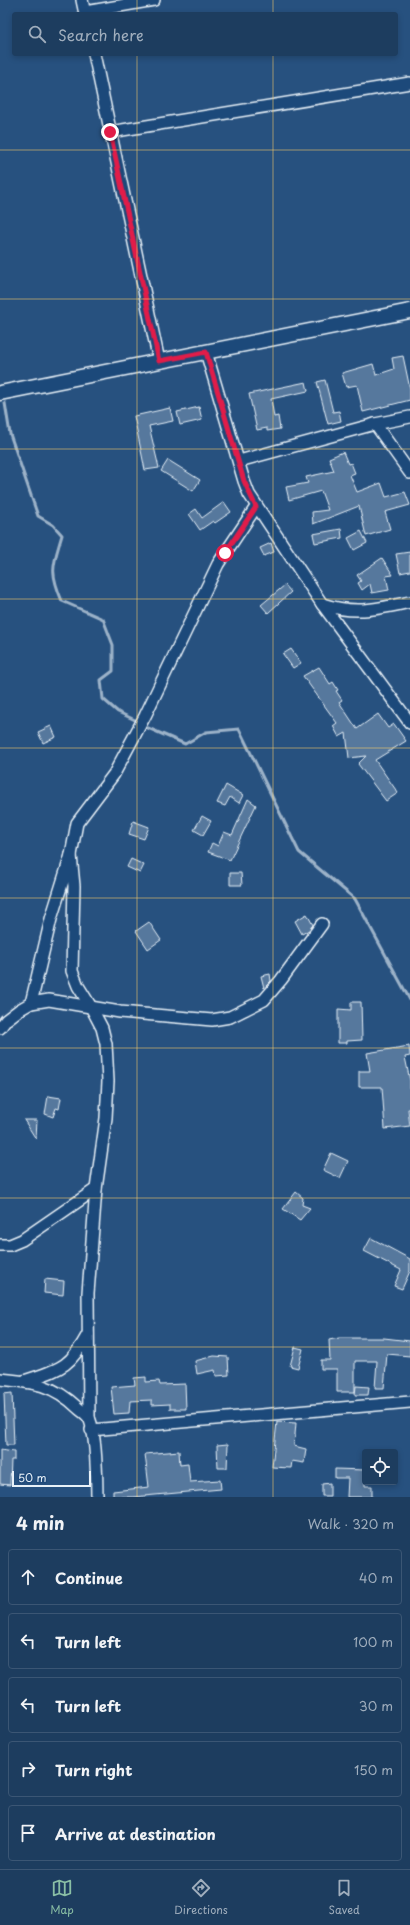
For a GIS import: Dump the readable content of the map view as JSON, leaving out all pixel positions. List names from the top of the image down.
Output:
{
  "scale_bar": "50 m",
  "page": {
    "search": "Search here",
    "scale": "50 m",
    "heading": ["4 min", "Walk · 320 m"],
    "list": [
      ["Continue", "40 m"],
      ["Turn left", "100 m"],
      ["Turn left", "30 m"],
      ["Turn right", "150 m"],
      "Arrive at destination"
    ],
    "nav": ["Map", "Directions", "Saved"]
  }
}
